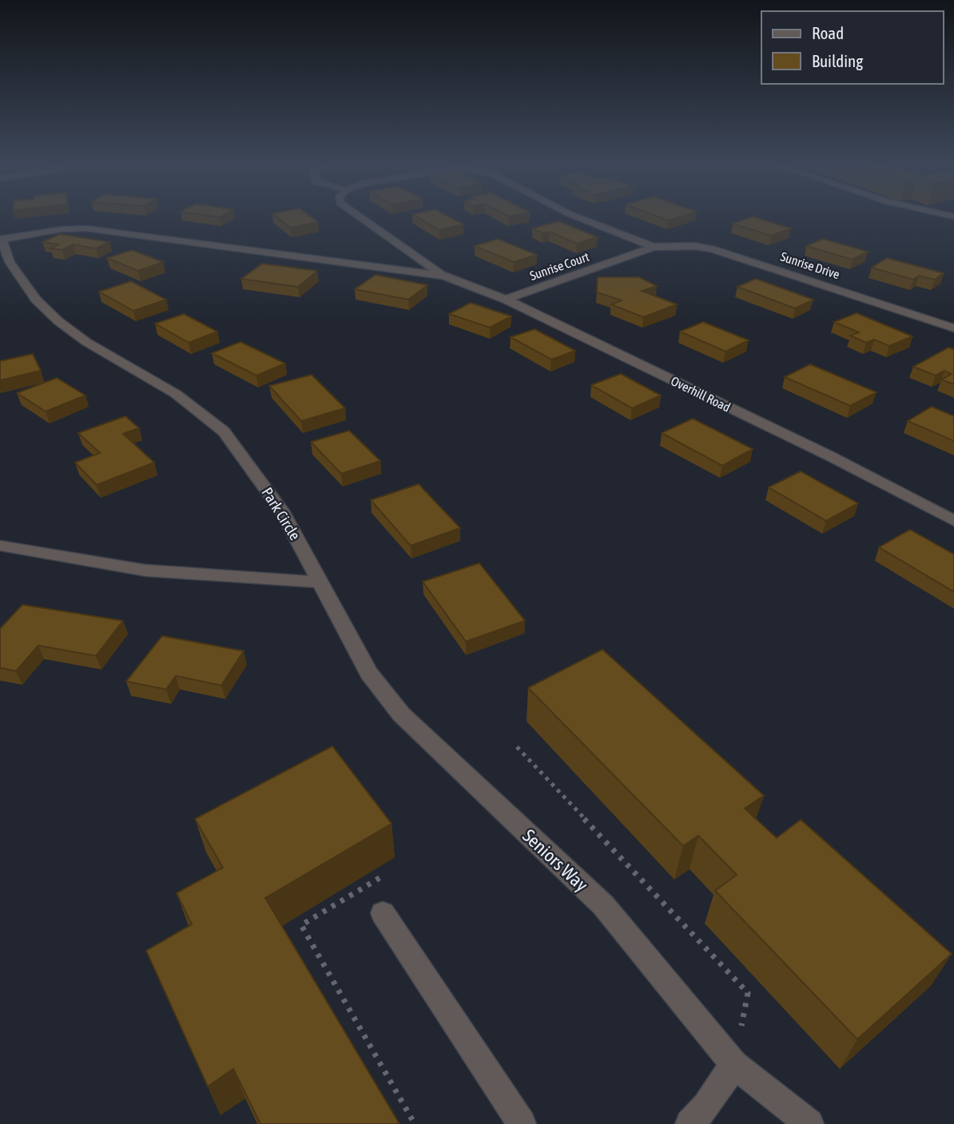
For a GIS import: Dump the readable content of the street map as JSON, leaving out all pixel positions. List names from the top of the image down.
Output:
{
  "streets": {
    "street": [
      "Sunrise Drive",
      "Sunrise Court",
      "Overhill Road",
      "Park Circle",
      "Seniors Way"
    ]
  },
  "crossings": [
    ["Sunrise Drive", "Sunrise Court"],
    ["Sunrise Court", "Overhill Road"],
    ["Park Circle", "Seniors Way"]
  ],
  "legend": ["Road", "Building"]
}
